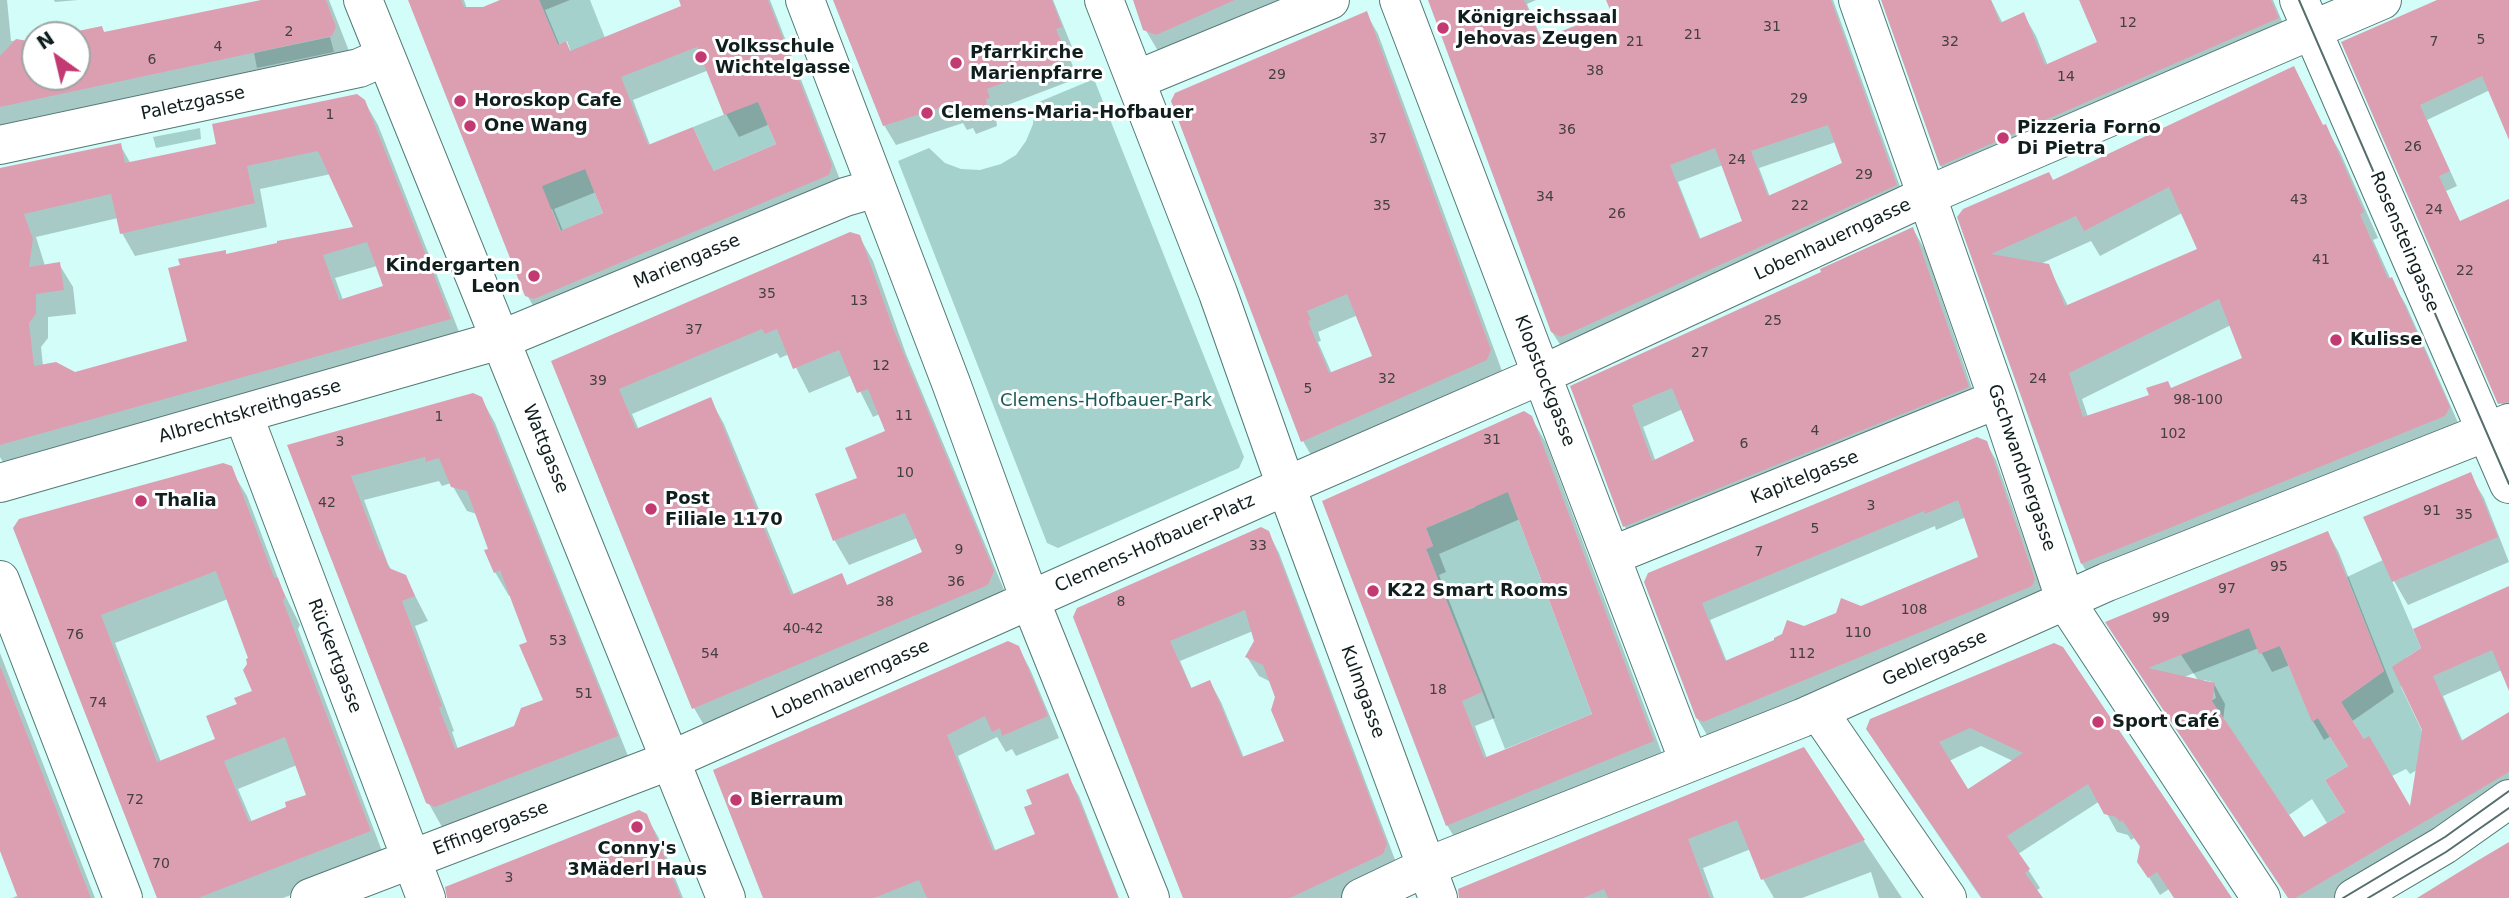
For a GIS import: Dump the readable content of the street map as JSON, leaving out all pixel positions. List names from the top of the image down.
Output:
{
  "streets": {
    "street": [
      "Paletzgasse",
      "Lobenhauerngasse",
      "Rosensteingasse",
      "Mariengasse",
      "Klopstockgasse",
      "Albrechtskreithgasse",
      "Wattgasse",
      "Gschwandnergasse",
      "Kapitelgasse",
      "Clemens-Hofbauer-Platz",
      "Rückertgasse",
      "Geblergasse",
      "Kulmgasse",
      "Effingergasse"
    ]
  },
  "crossings": [
    ["Paletzgasse", "Wattgasse"],
    ["Lobenhauerngasse", "Rosensteingasse"],
    ["Lobenhauerngasse", "Klopstockgasse"],
    ["Lobenhauerngasse", "Wattgasse"],
    ["Lobenhauerngasse", "Gschwandnergasse"],
    ["Lobenhauerngasse", "Clemens-Hofbauer-Platz"],
    ["Lobenhauerngasse", "Kulmgasse"],
    ["Lobenhauerngasse", "Effingergasse"],
    ["Rosensteingasse", "Geblergasse"],
    ["Mariengasse", "Albrechtskreithgasse"],
    ["Mariengasse", "Wattgasse"],
    ["Klopstockgasse", "Kapitelgasse"],
    ["Klopstockgasse", "Geblergasse"],
    ["Albrechtskreithgasse", "Wattgasse"],
    ["Albrechtskreithgasse", "Rückertgasse"],
    ["Wattgasse", "Effingergasse"],
    ["Gschwandnergasse", "Kapitelgasse"],
    ["Gschwandnergasse", "Geblergasse"],
    ["Clemens-Hofbauer-Platz", "Kulmgasse"],
    ["Rückertgasse", "Effingergasse"],
    ["Geblergasse", "Kulmgasse"]
  ],
  "parks": ["Clemens-Hofbauer-Park"],
  "places": [
    "Königreichssaal Jehovas Zeugen",
    "Volksschule Wichtelgasse",
    "Pfarrkirche Marienpfarre",
    "Horoskop Cafe",
    "Clemens-Maria-Hofbauer",
    "One Wang",
    "Pizzeria Forno Di Pietra",
    "Kindergarten Leon",
    "Kulisse",
    "Thalia",
    "Post Filiale 1170",
    "K22 Smart Rooms",
    "Sport Café",
    "Bierraum",
    "Conny's 3Mäderl Haus"
  ],
  "house_numbers": [
    "12",
    "31",
    "2",
    "21",
    "5",
    "21",
    "32",
    "7",
    "4",
    "6",
    "38",
    "29",
    "14",
    "29",
    "1",
    "36",
    "37",
    "26",
    "24",
    "29",
    "34",
    "43",
    "35",
    "22",
    "24",
    "26",
    "41",
    "22",
    "35",
    "13",
    "25",
    "37",
    "27",
    "12",
    "32",
    "24",
    "39",
    "5",
    "98-100",
    "11",
    "1",
    "4",
    "102",
    "31",
    "3",
    "6",
    "10",
    "42",
    "3",
    "91",
    "35",
    "5",
    "33",
    "9",
    "7",
    "95",
    "36",
    "97",
    "38",
    "8",
    "108",
    "99",
    "40-42",
    "110",
    "76",
    "53",
    "54",
    "112",
    "18",
    "51",
    "74",
    "72",
    "70",
    "3"
  ],
  "north": "top left"
}
